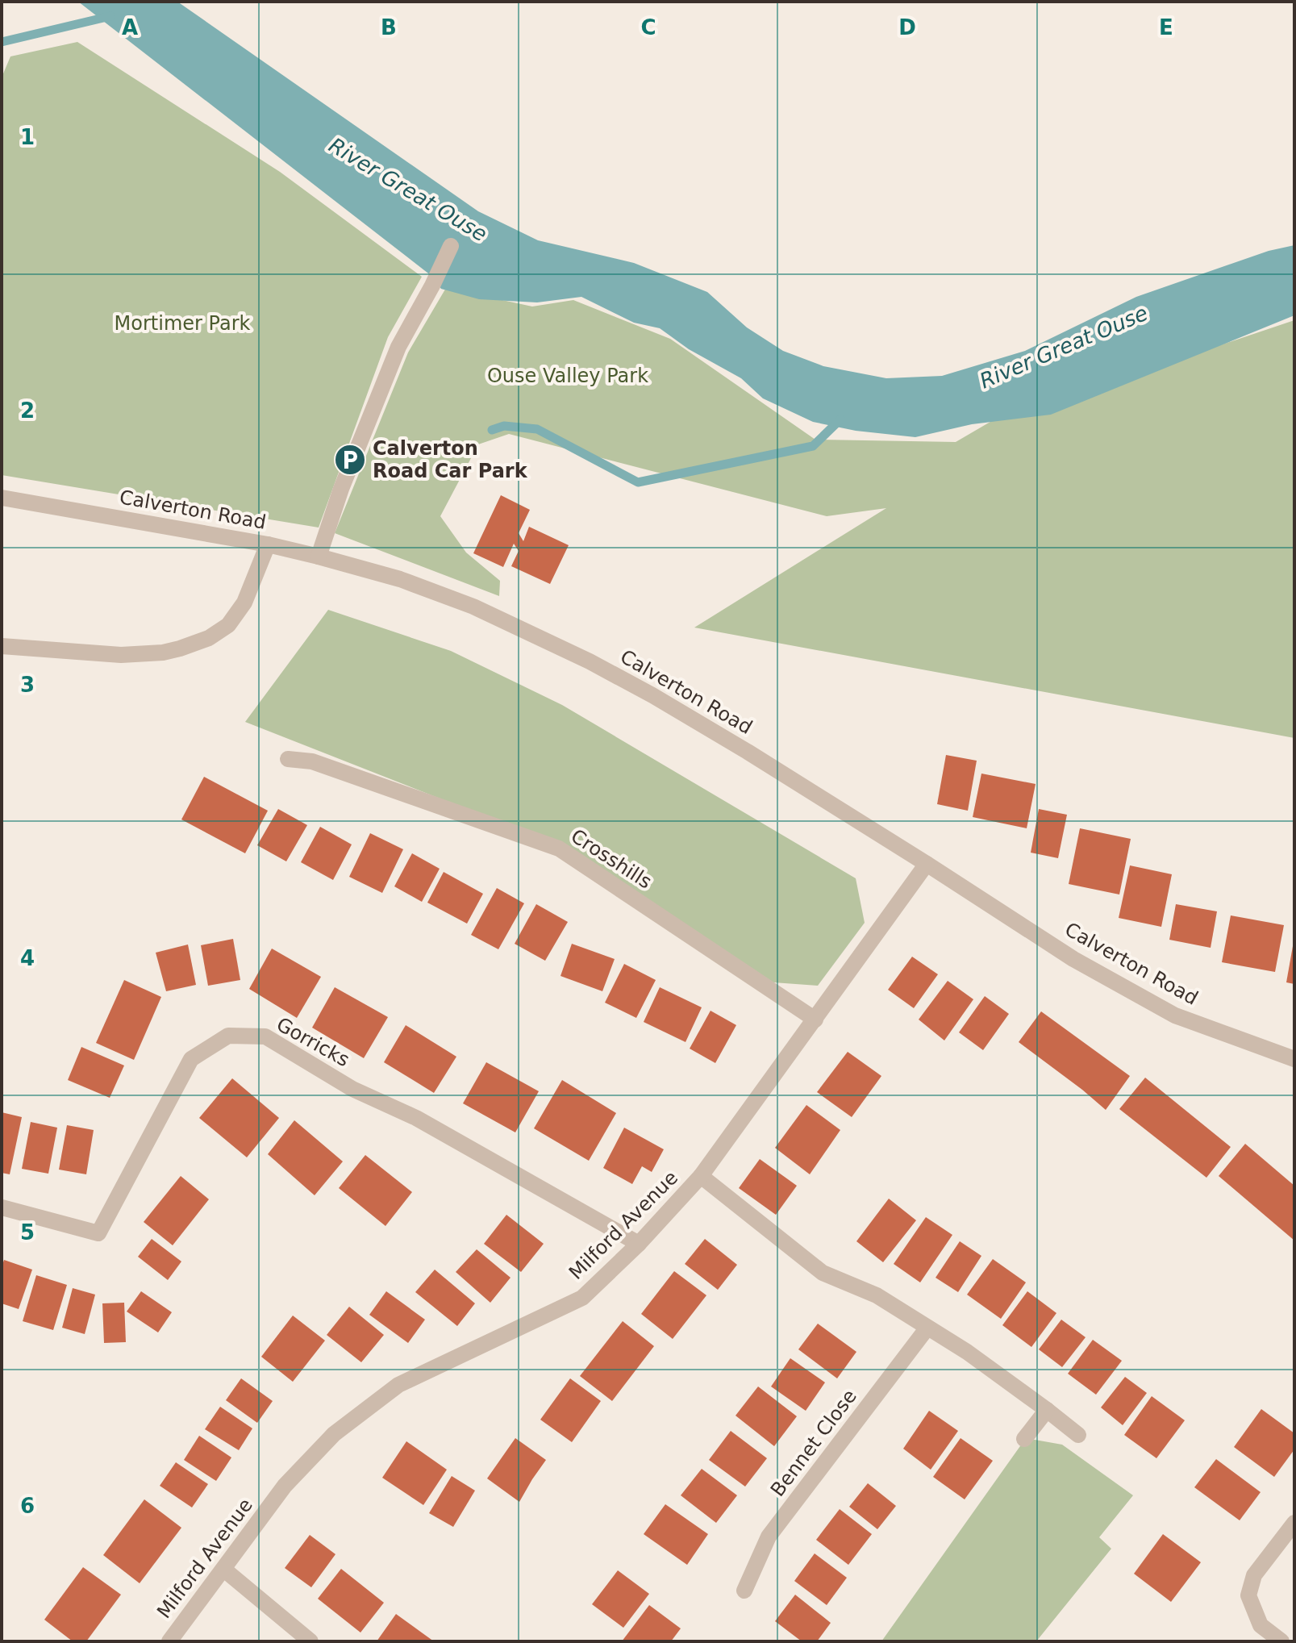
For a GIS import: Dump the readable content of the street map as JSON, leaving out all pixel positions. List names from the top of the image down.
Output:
{
  "streets": {
    "street": [
      "Calverton Road",
      "Crosshills",
      "Gorricks",
      "Milford Avenue",
      "Bennet Close"
    ]
  },
  "crossings": [
    ["Calverton Road", "Milford Avenue"],
    ["Crosshills", "Milford Avenue"],
    ["Gorricks", "Milford Avenue"]
  ],
  "water": ["River Great Ouse"],
  "parks": ["Mortimer Park", "Ouse Valley Park"],
  "places": {
    "parking": ["Calverton Road Car Park"]
  },
  "grid": {
    "columns": [
      "A",
      "B",
      "C",
      "D",
      "E"
    ],
    "rows": [
      "1",
      "2",
      "3",
      "4",
      "5",
      "6"
    ]
  }
}
